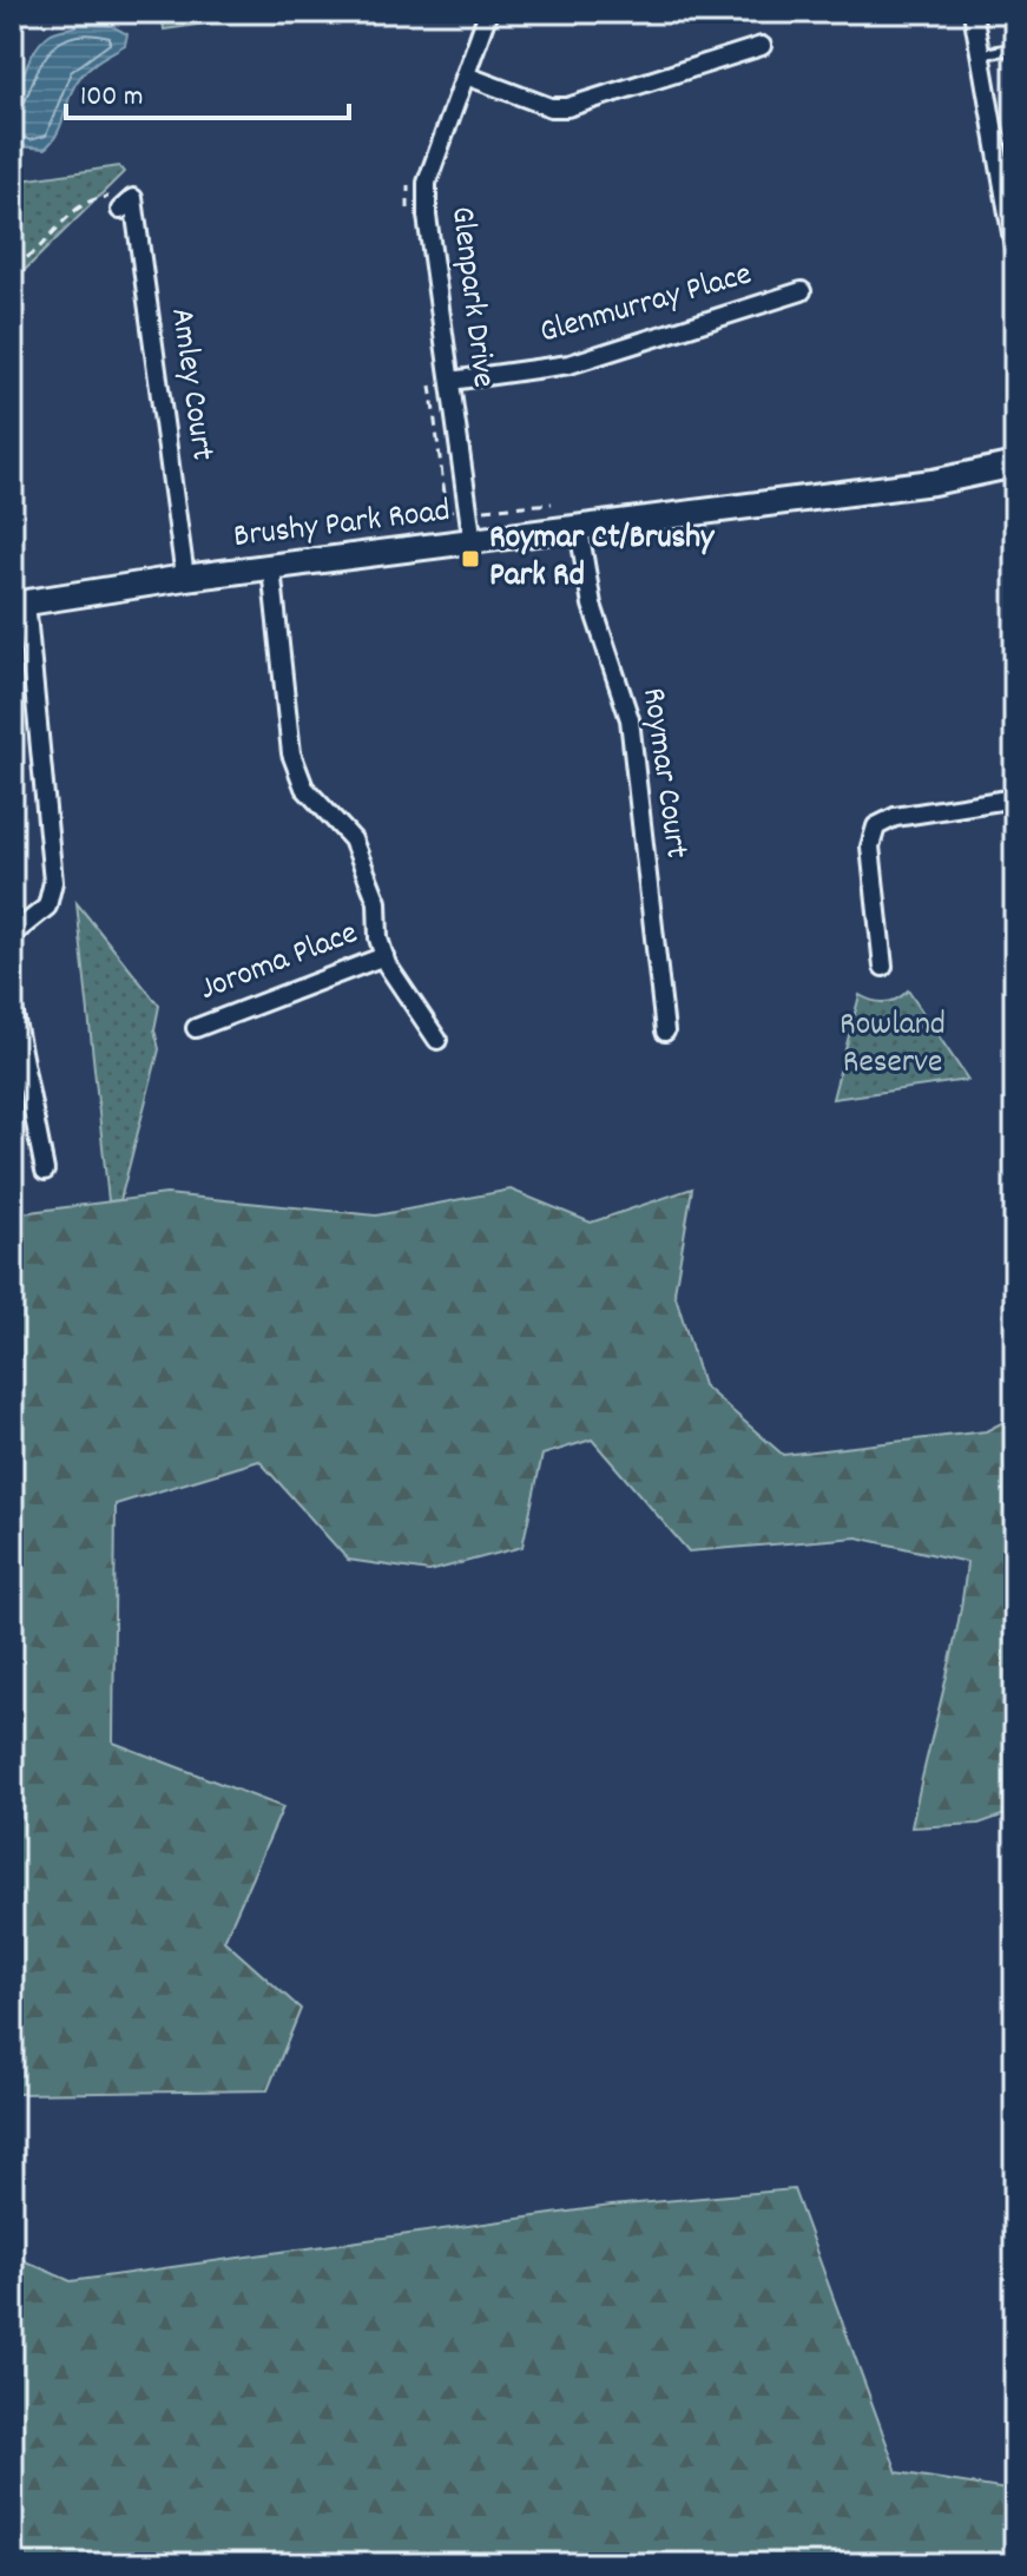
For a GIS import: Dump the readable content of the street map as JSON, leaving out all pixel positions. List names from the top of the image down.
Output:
{
  "streets": {
    "main road": ["Brushy Park Road"],
    "street": [
      "Glenpark Drive",
      "Glenmurray Place",
      "Amley Court",
      "Roymar Court",
      "Joroma Place"
    ]
  },
  "crossings": [
    ["Glenpark Drive", "Glenmurray Place"],
    ["Glenpark Drive", "Brushy Park Road"],
    ["Amley Court", "Brushy Park Road"],
    ["Brushy Park Road", "Roymar Court"],
    ["Brushy Park Road", "Joroma Place"]
  ],
  "parks": ["Rowland Reserve"],
  "places": {
    "transit": ["Roymar Ct/Brushy Park Rd"]
  },
  "scale_bar": "100 m"
}
